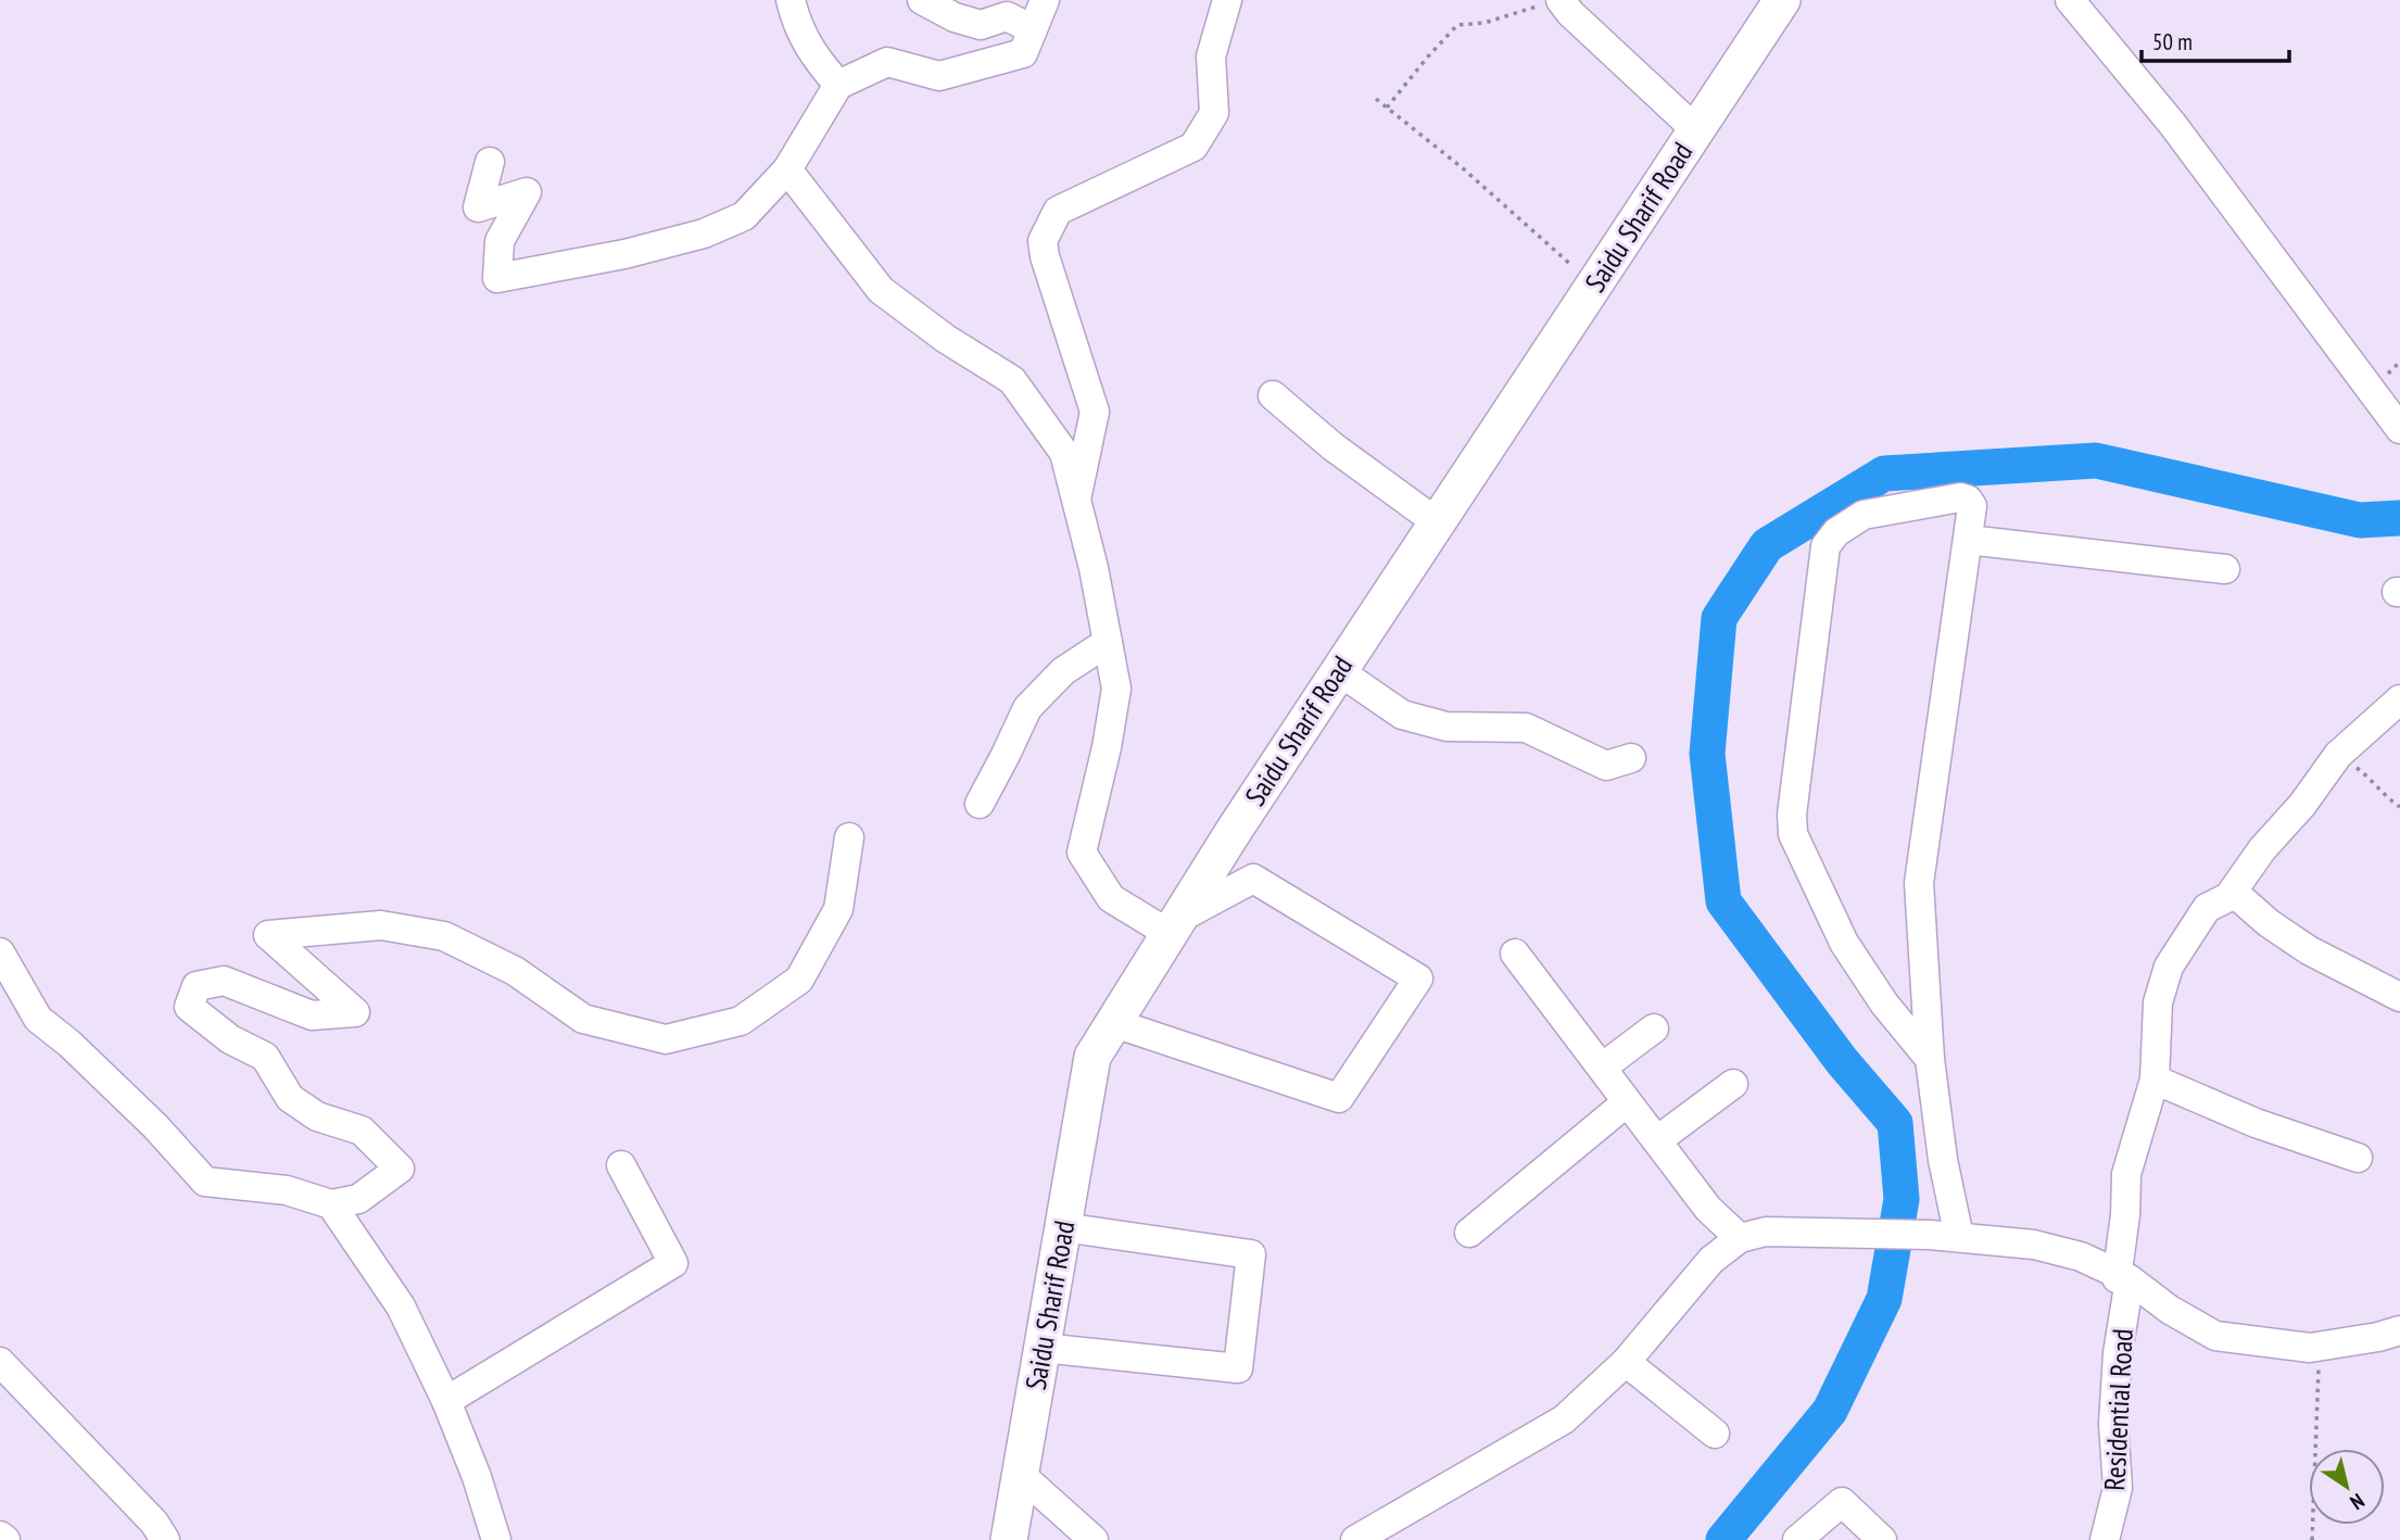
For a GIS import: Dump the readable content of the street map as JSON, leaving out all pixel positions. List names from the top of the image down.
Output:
{
  "streets": {
    "main road": ["Saidu Sharif Road"],
    "street": ["Residential Road"]
  },
  "scale_bar": "50 m",
  "north": "bottom right"
}
